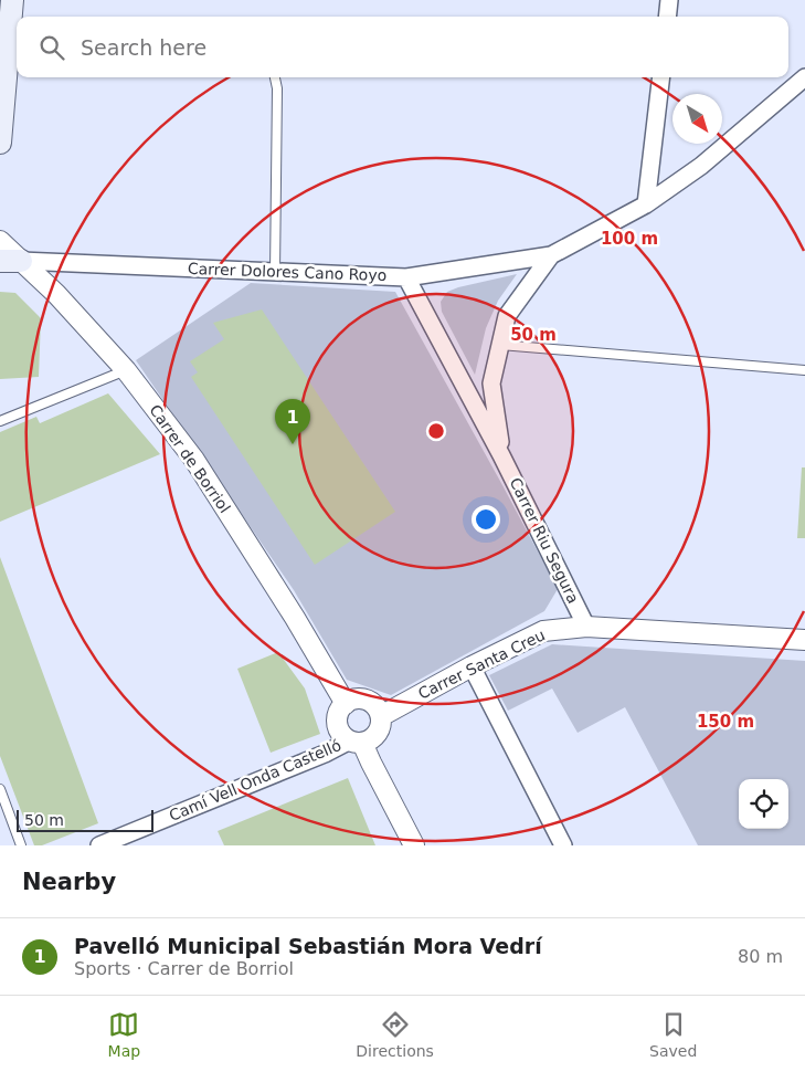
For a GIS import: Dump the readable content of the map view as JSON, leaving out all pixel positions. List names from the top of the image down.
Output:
{
  "streets": {
    "street": [
      "Carrer Dolores Cano Royo",
      "Carrer de Borriol",
      "Carrer Riu Segura",
      "Carrer Santa Creu",
      "Camí Vell Onda Castelló"
    ]
  },
  "crossings": [
    ["Carrer Dolores Cano Royo", "Carrer de Borriol"],
    ["Carrer Dolores Cano Royo", "Carrer Riu Segura"],
    ["Carrer de Borriol", "Carrer Santa Creu"],
    ["Carrer de Borriol", "Camí Vell Onda Castelló"],
    ["Carrer Riu Segura", "Carrer Santa Creu"],
    ["Carrer Santa Creu", "Camí Vell Onda Castelló"]
  ],
  "scale_bar": "50 m",
  "north": "bottom right",
  "page": {
    "search": "Search here",
    "pins": "1",
    "scale": "50 m",
    "heading": "Nearby",
    "list": [
      {
        "mark": "1",
        "name": "Pavelló Municipal Sebastián Mora Vedrí",
        "note": "Sports · Carrer de Borriol",
        "value": "80 m"
      }
    ],
    "nav": ["Map", "Directions", "Saved"]
  },
  "rings": ["100 m", "50 m", "150 m"]
}
